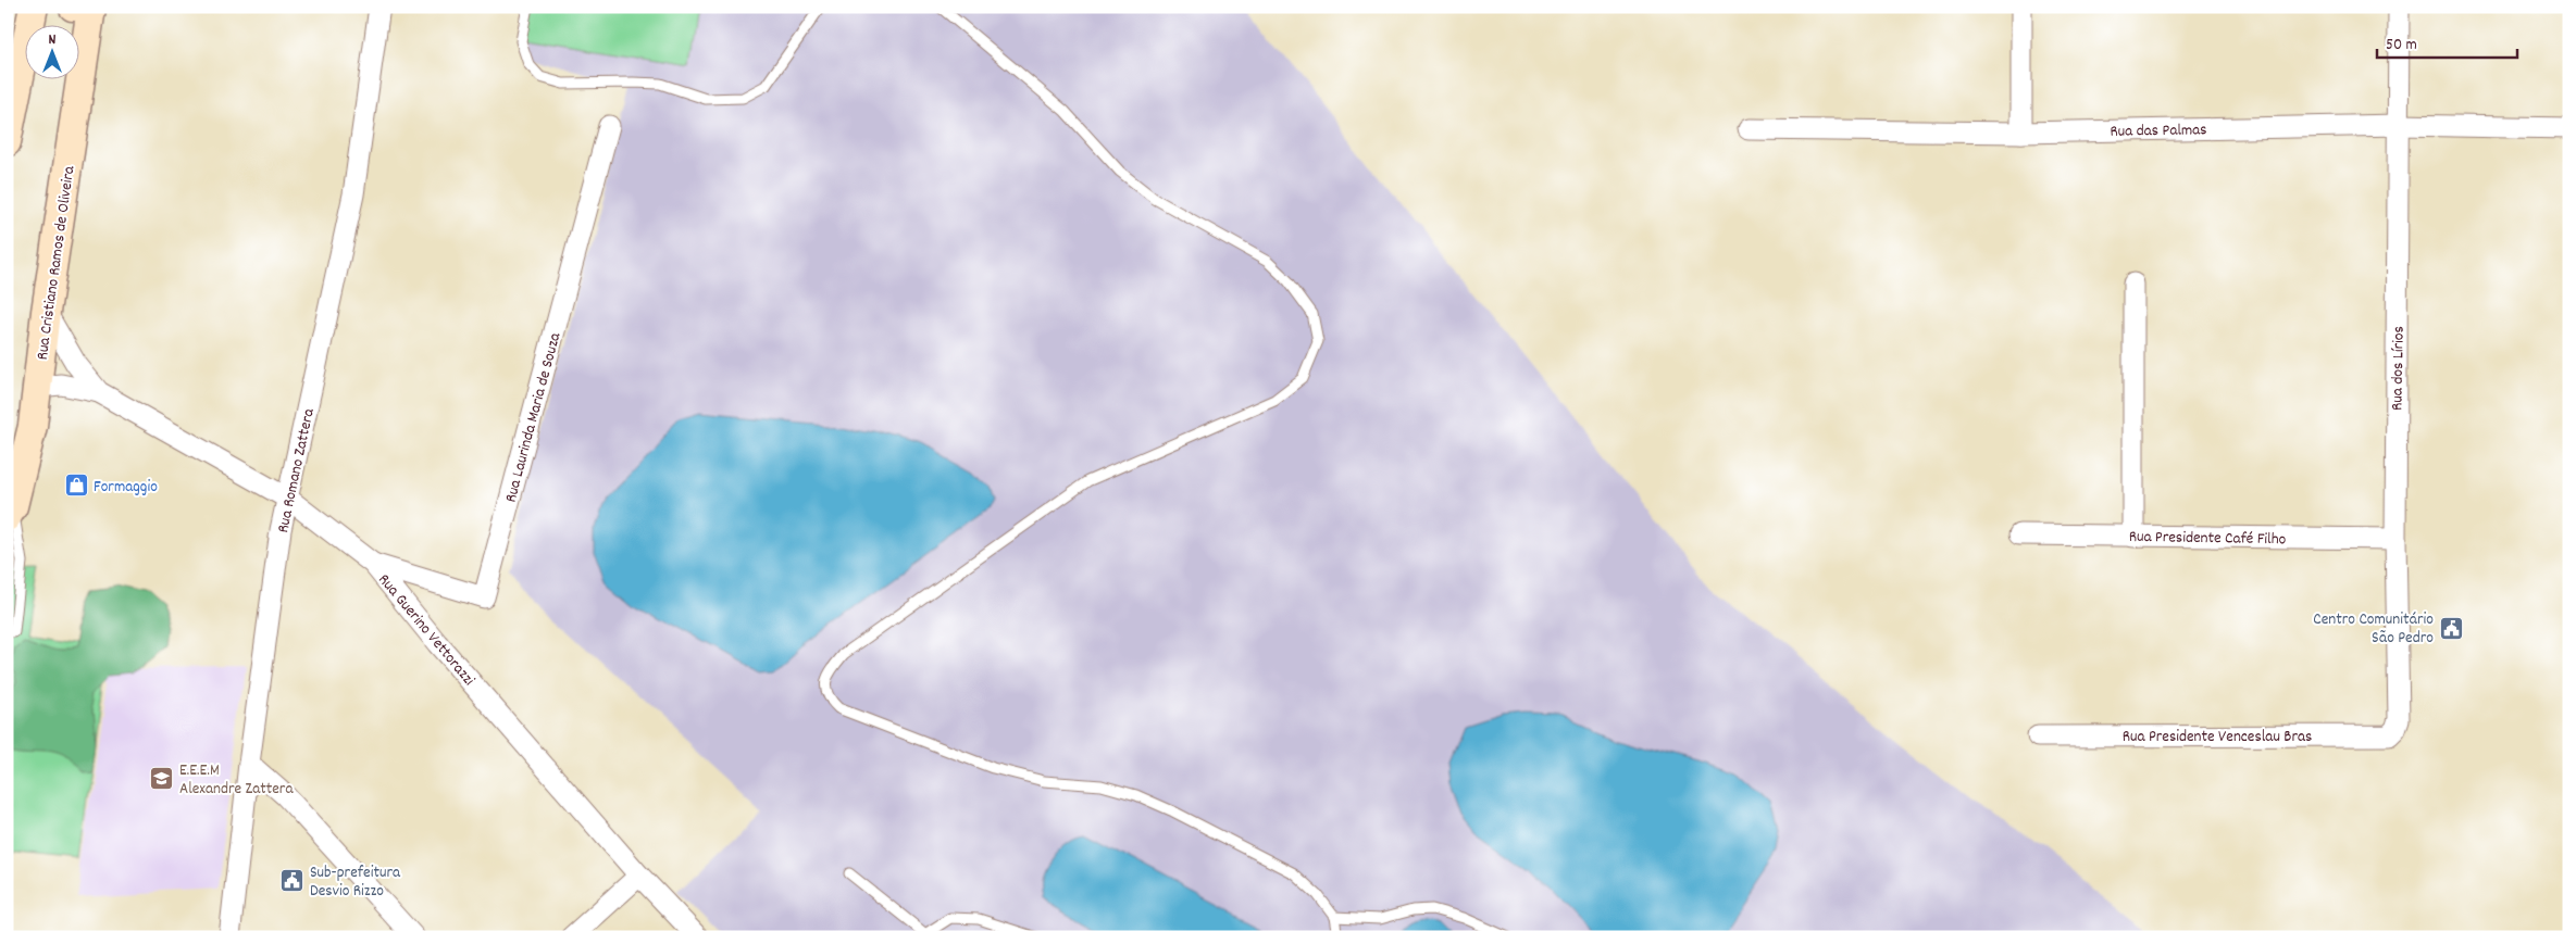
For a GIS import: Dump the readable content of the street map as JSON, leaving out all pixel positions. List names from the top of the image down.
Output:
{
  "streets": {
    "street": [
      "Rua das Palmas",
      "Rua Cristiano Ramos de Oliveira",
      "Rua dos Lírios",
      "Rua Laurinda Maria de Souza",
      "Rua Romano Zattera",
      "Rua Presidente Café Filho",
      "Rua Guerino Vettorazzi",
      "Rua Presidente Venceslau Bras"
    ]
  },
  "crossings": [
    ["Rua das Palmas", "Rua dos Lírios"],
    ["Rua Cristiano Ramos de Oliveira", "Rua Guerino Vettorazzi"],
    ["Rua dos Lírios", "Rua Presidente Café Filho"],
    ["Rua dos Lírios", "Rua Presidente Venceslau Bras"],
    ["Rua Laurinda Maria de Souza", "Rua Guerino Vettorazzi"],
    ["Rua Romano Zattera", "Rua Guerino Vettorazzi"]
  ],
  "places": {
    "shop": ["Formaggio"],
    "public building": ["Centro Comunitário São Pedro", "Sub-prefeitura Desvio Rizzo"],
    "school or university": ["E.E.E.M Alexandre Zattera"]
  },
  "scale_bar": "50 m",
  "north": "top"
}
